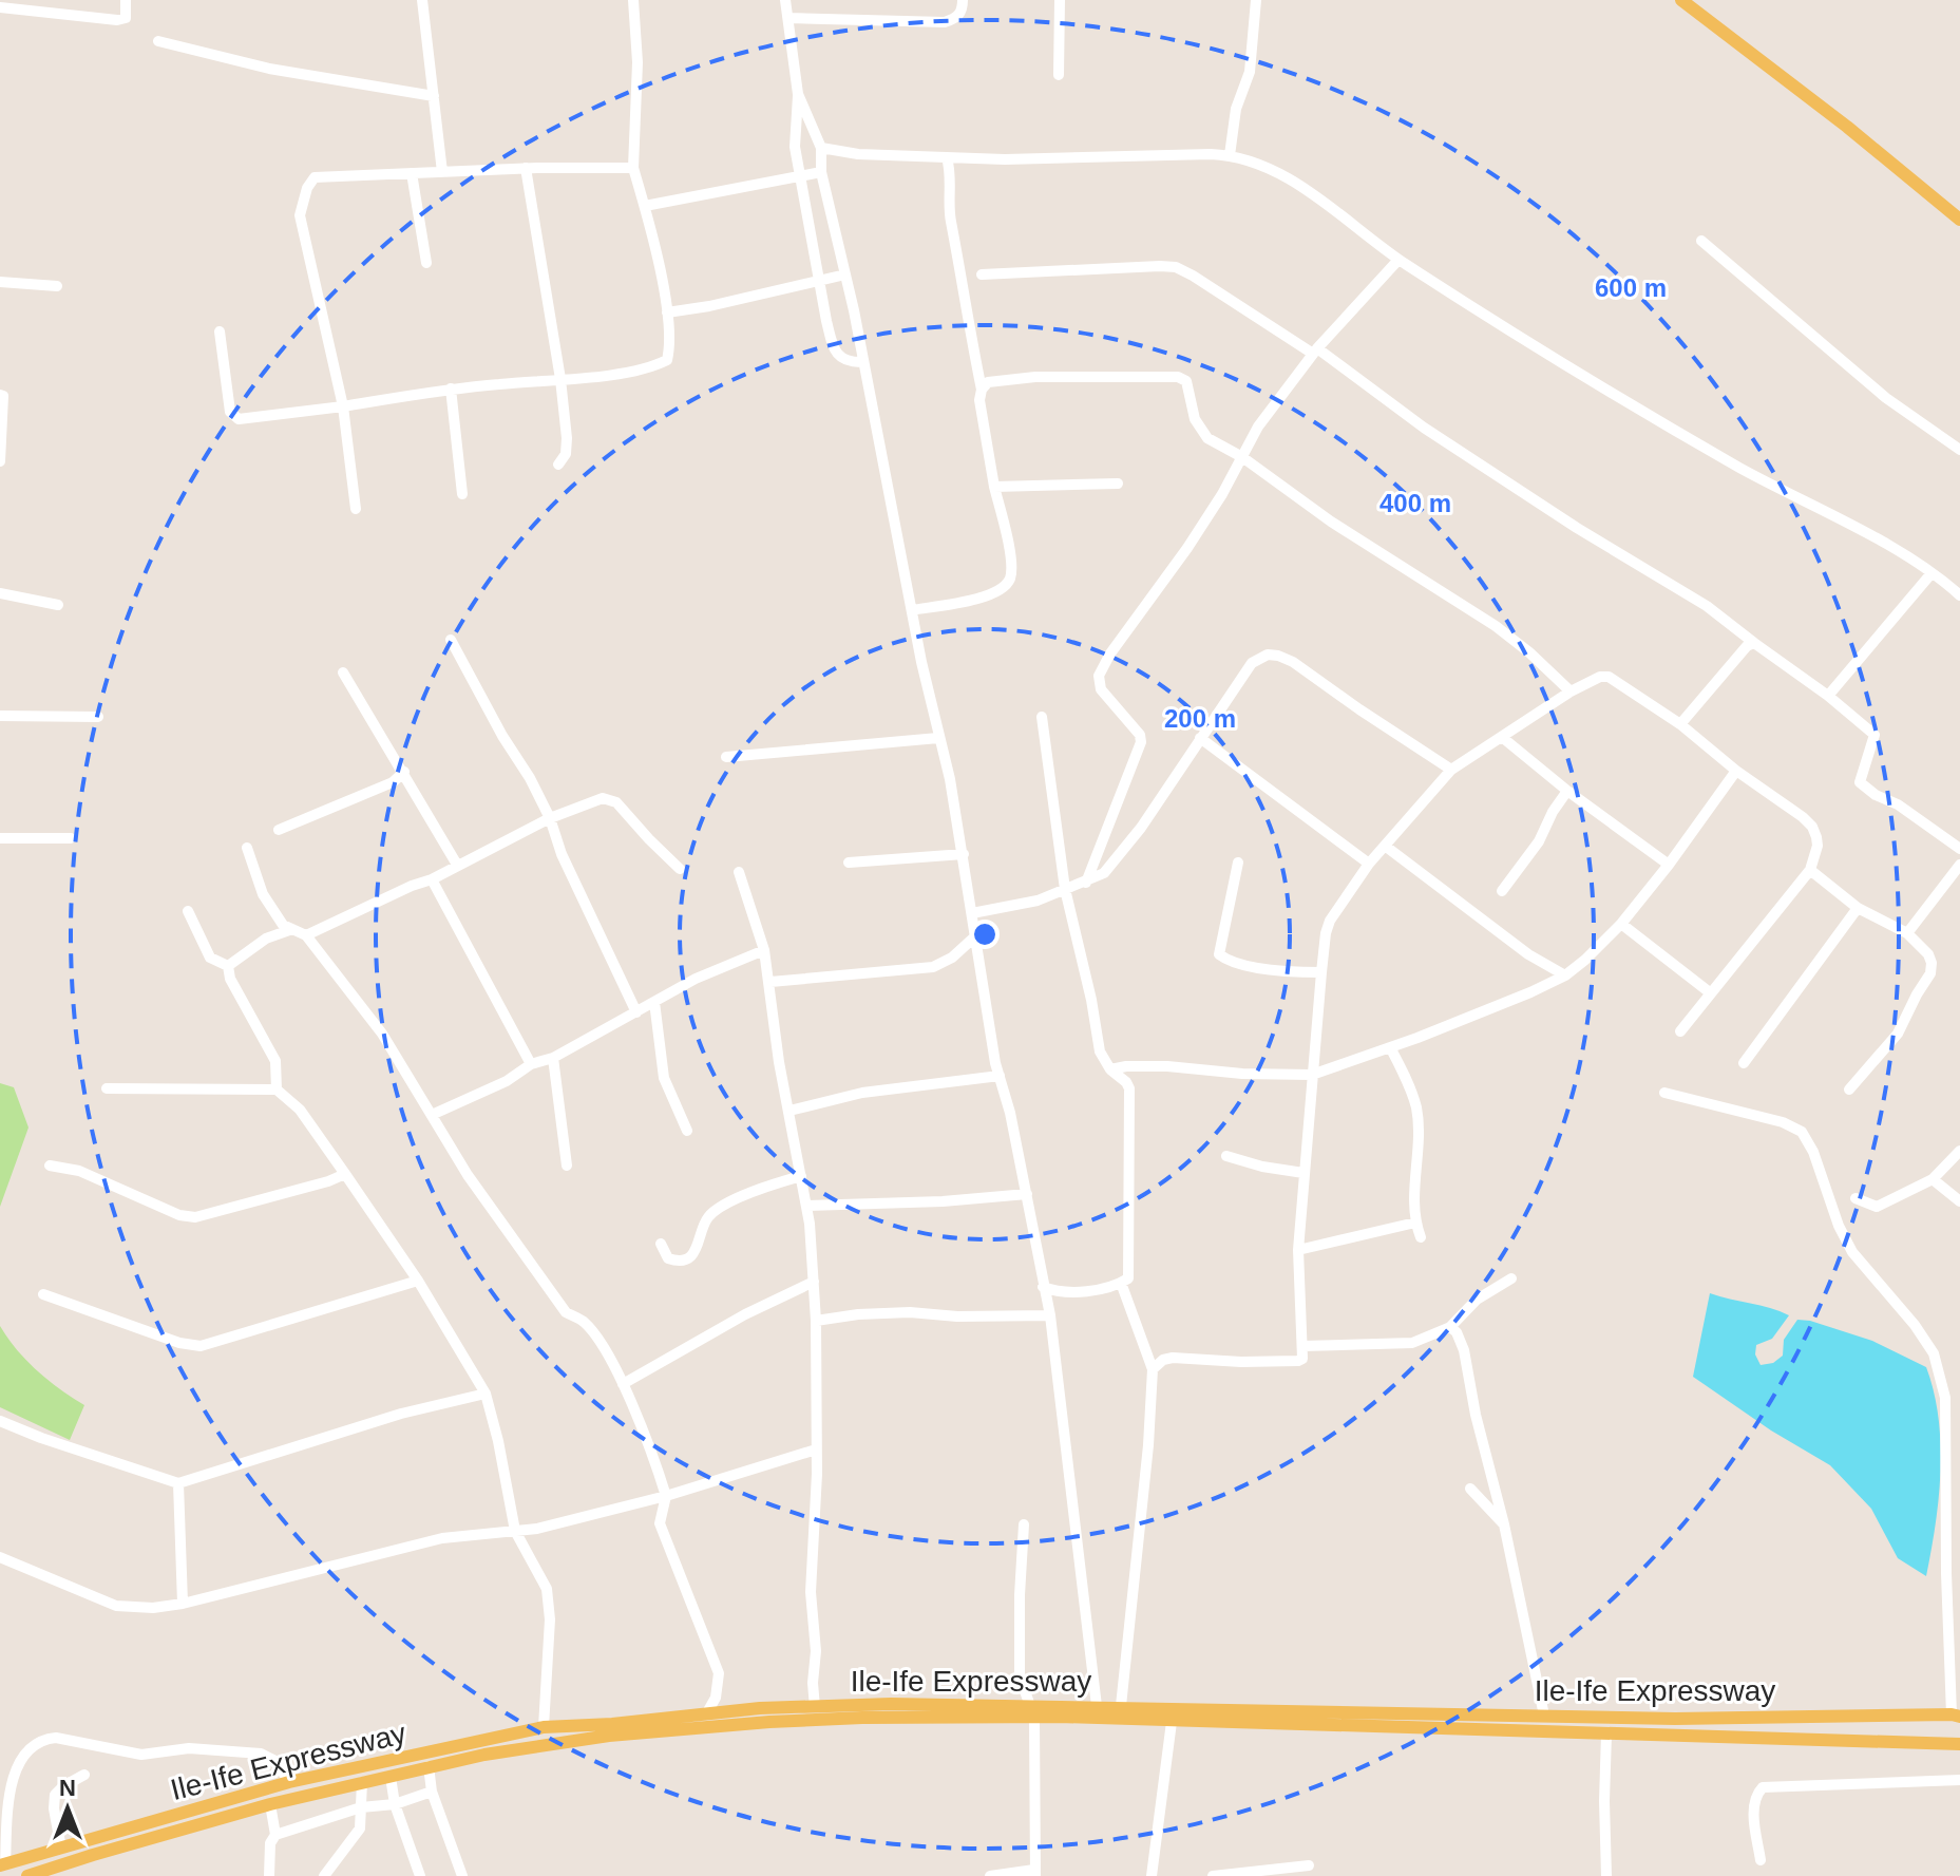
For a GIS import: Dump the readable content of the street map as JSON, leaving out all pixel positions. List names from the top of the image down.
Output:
{
  "streets": {
    "main road": ["Ile-Ife Expressway"]
  },
  "north": "top",
  "rings": ["600 m", "400 m", "200 m"]
}
